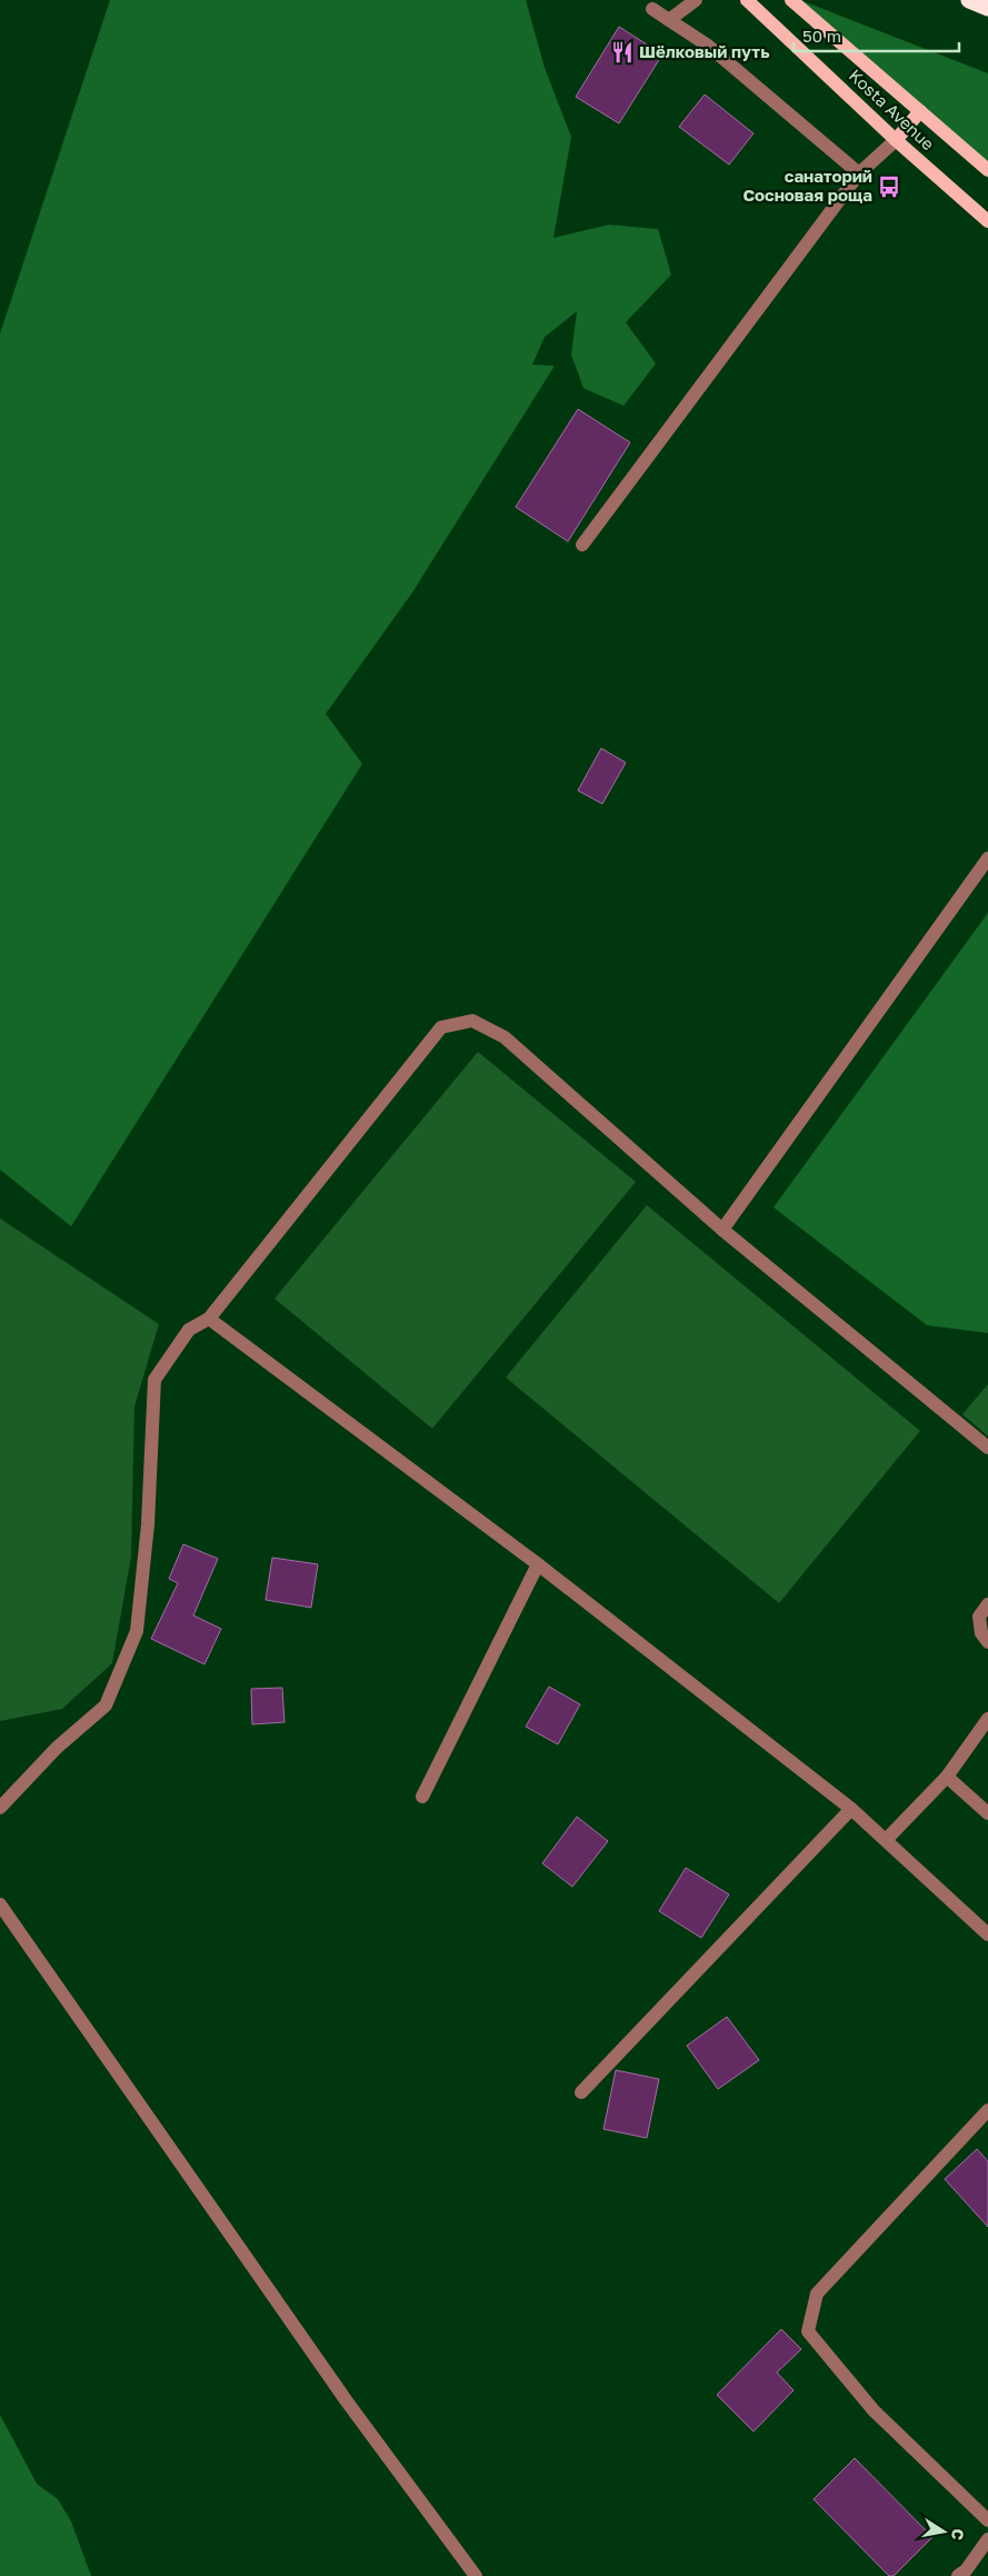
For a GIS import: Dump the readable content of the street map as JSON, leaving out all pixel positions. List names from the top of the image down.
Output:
{
  "streets": {
    "main road": ["Kosta Avenue"]
  },
  "places": {
    "restaurant": ["Шёлковый путь"],
    "bus stop": ["санаторий Сосновая роща"]
  },
  "scale_bar": "50 m",
  "north": "right"
}
